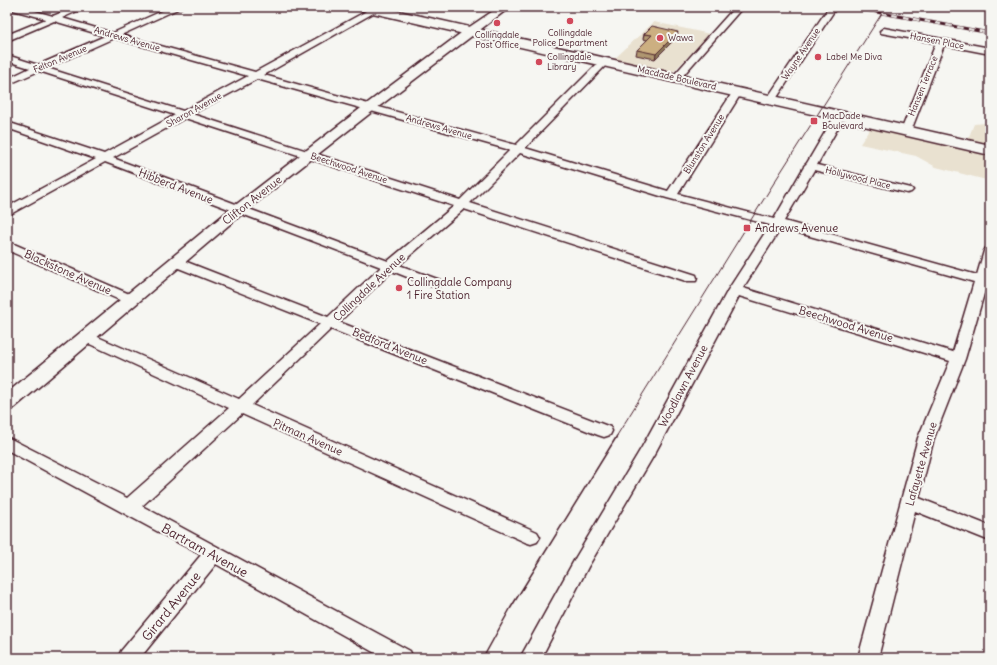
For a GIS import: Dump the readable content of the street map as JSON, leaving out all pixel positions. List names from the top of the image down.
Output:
{
  "streets": {
    "main road": ["Macdade Boulevard"],
    "street": [
      "Andrews Avenue",
      "Hansen Place",
      "Wayne Avenue",
      "Felton Avenue",
      "Hansen Terrace",
      "Sharon Avenue",
      "Blunston Avenue",
      "Beechwood Avenue",
      "Hollywood Place",
      "Hibberd Avenue",
      "Clifton Avenue",
      "Blackstone Avenue",
      "Collingdale Avenue",
      "Bedford Avenue",
      "Woodlawn Avenue",
      "Pitman Avenue",
      "Lafayette Avenue",
      "Bartram Avenue",
      "Girard Avenue"
    ]
  },
  "crossings": [
    ["Andrews Avenue", "Felton Avenue"],
    ["Andrews Avenue", "Sharon Avenue"],
    ["Andrews Avenue", "Blunston Avenue"],
    ["Andrews Avenue", "Clifton Avenue"],
    ["Andrews Avenue", "Collingdale Avenue"],
    ["Andrews Avenue", "Woodlawn Avenue"],
    ["Andrews Avenue", "Lafayette Avenue"],
    ["Hansen Place", "Hansen Terrace"],
    ["Wayne Avenue", "Macdade Boulevard"],
    ["Felton Avenue", "Beechwood Avenue"],
    ["Macdade Boulevard", "Hansen Terrace"],
    ["Macdade Boulevard", "Sharon Avenue"],
    ["Macdade Boulevard", "Blunston Avenue"],
    ["Macdade Boulevard", "Clifton Avenue"],
    ["Macdade Boulevard", "Collingdale Avenue"],
    ["Macdade Boulevard", "Woodlawn Avenue"],
    ["Sharon Avenue", "Beechwood Avenue"],
    ["Sharon Avenue", "Hibberd Avenue"],
    ["Beechwood Avenue", "Clifton Avenue"],
    ["Beechwood Avenue", "Collingdale Avenue"],
    ["Beechwood Avenue", "Woodlawn Avenue"],
    ["Beechwood Avenue", "Lafayette Avenue"],
    ["Hollywood Place", "Woodlawn Avenue"],
    ["Hibberd Avenue", "Clifton Avenue"],
    ["Hibberd Avenue", "Collingdale Avenue"],
    ["Clifton Avenue", "Blackstone Avenue"],
    ["Clifton Avenue", "Bedford Avenue"],
    ["Clifton Avenue", "Pitman Avenue"],
    ["Collingdale Avenue", "Bedford Avenue"],
    ["Collingdale Avenue", "Pitman Avenue"],
    ["Collingdale Avenue", "Bartram Avenue"],
    ["Bartram Avenue", "Girard Avenue"]
  ],
  "places": {
    "other": [
      "Collingdale Police Department",
      "Collingdale Post Office",
      "Wawa",
      "Label Me Diva",
      "Collingdale Library",
      "Collingdale Company 1 Fire Station"
    ],
    "transit": ["MacDade Boulevard", "Andrews Avenue"]
  }
}
